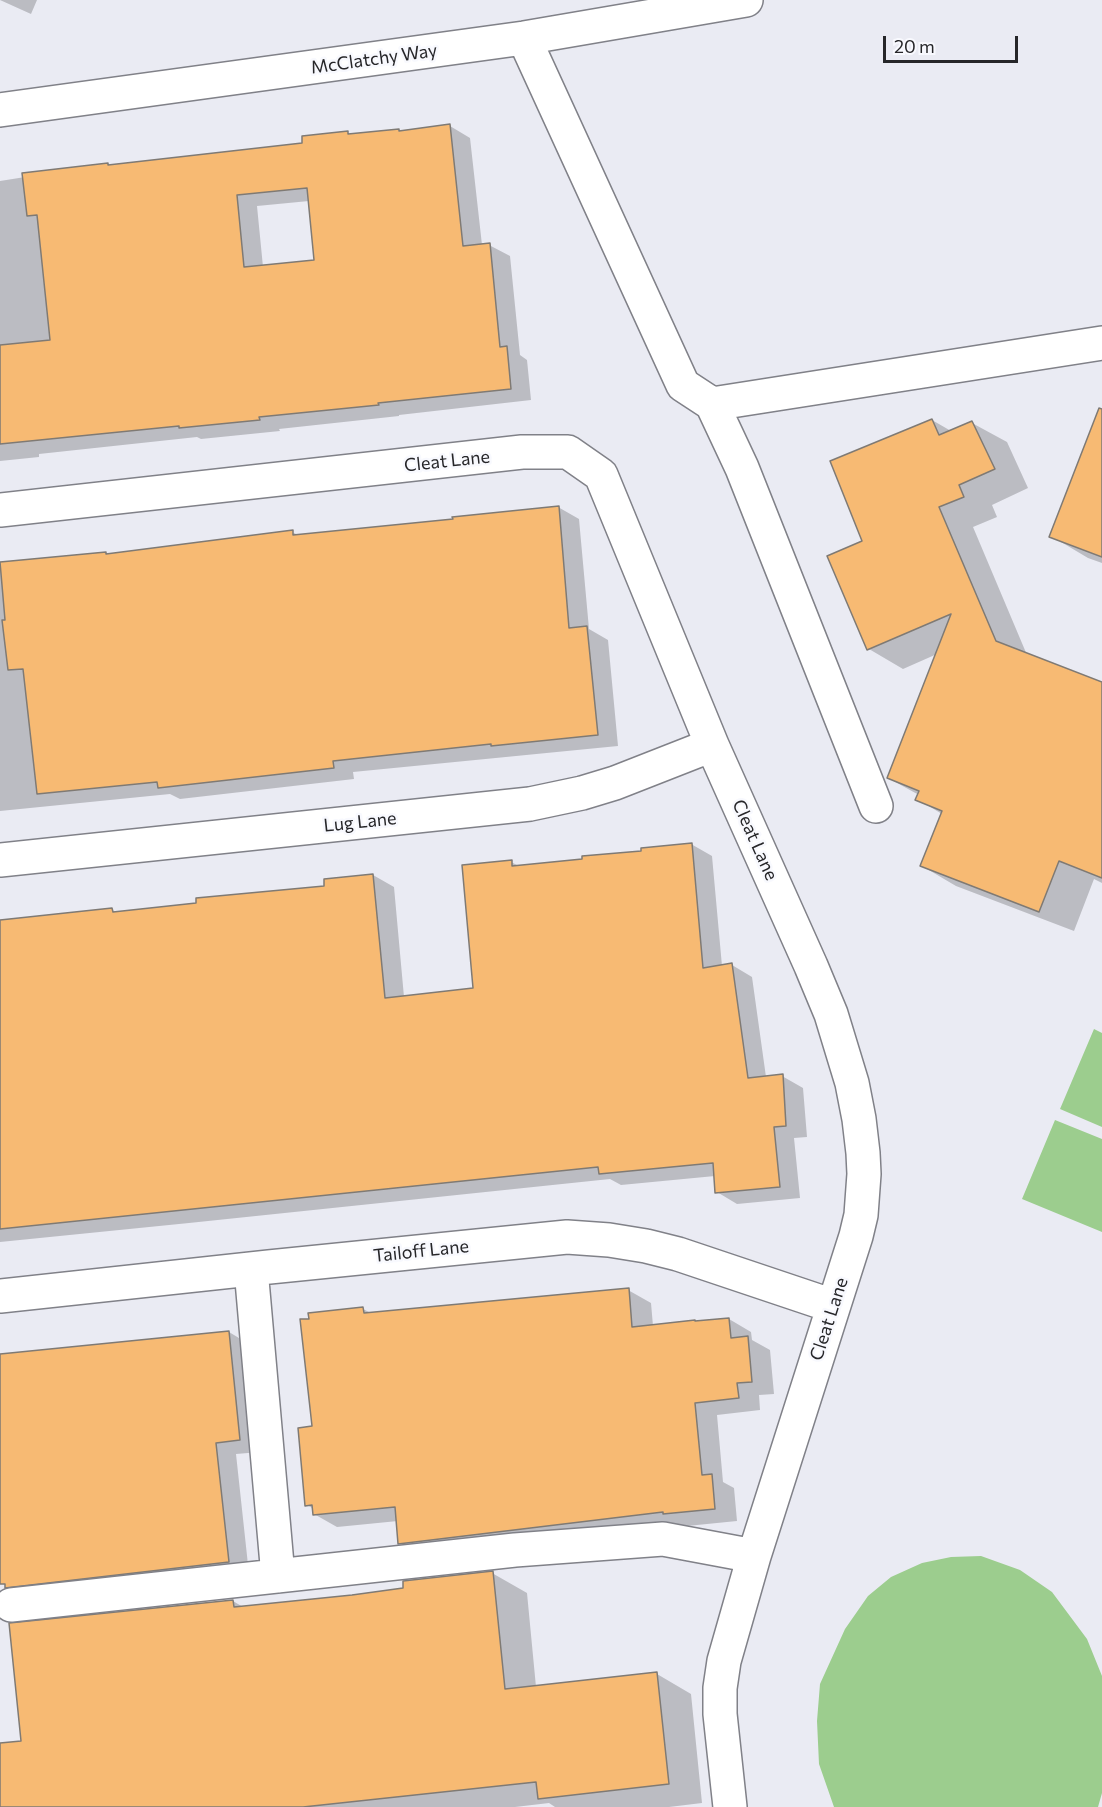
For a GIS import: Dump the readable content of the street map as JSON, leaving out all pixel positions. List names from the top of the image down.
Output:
{
  "streets": {
    "street": [
      "McClatchy Way",
      "Cleat Lane",
      "Lug Lane",
      "Tailoff Lane"
    ]
  },
  "crossings": [
    ["Cleat Lane", "Lug Lane"],
    ["Cleat Lane", "Tailoff Lane"]
  ],
  "scale_bar": "20 m"
}
